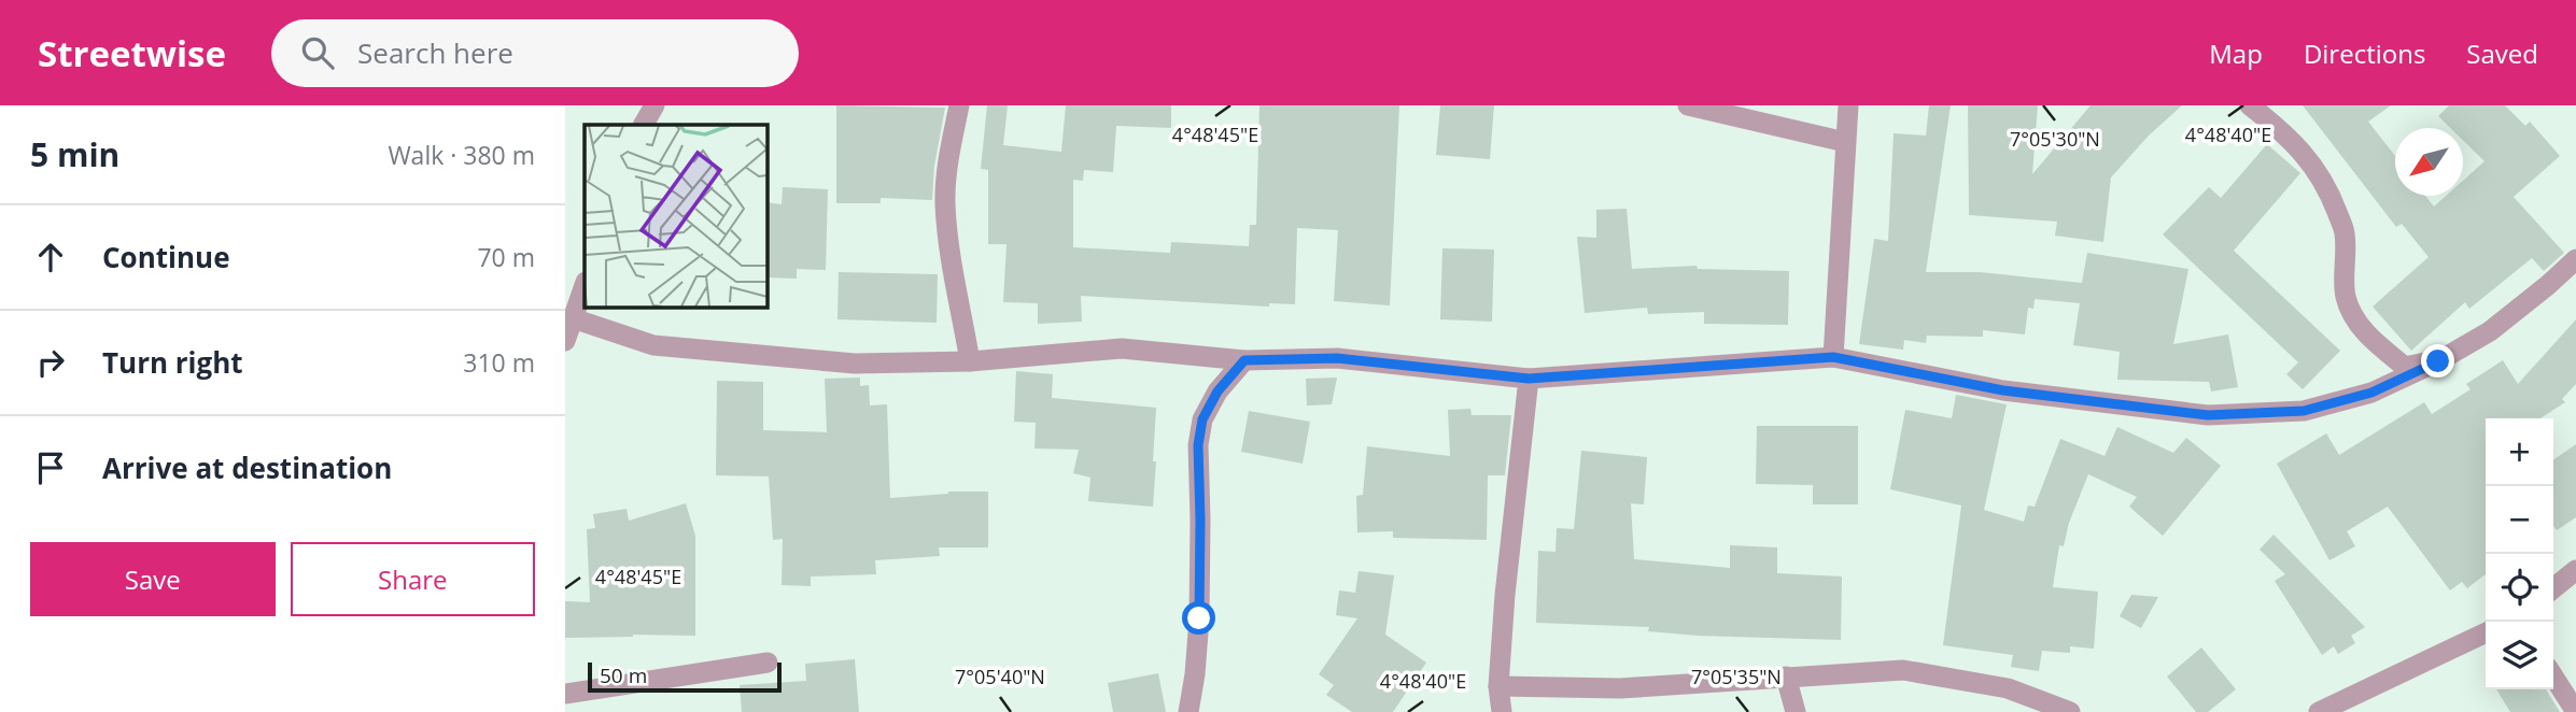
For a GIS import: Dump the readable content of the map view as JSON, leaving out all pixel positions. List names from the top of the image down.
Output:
{
  "scale_bar": "50 m",
  "north": "bottom left",
  "page": {
    "header": "Streetwise",
    "search": "Search here",
    "nav": ["Map", "Directions", "Saved"],
    "heading": ["5 min", "Walk · 380 m"],
    "list": [
      ["Continue", "70 m"],
      ["Turn right", "310 m"],
      "Arrive at destination"
    ],
    "map_buttons": ["+", "−"],
    "buttons": ["Save", "Share"],
    "scale": "50 m"
  },
  "coordinates": [
    "4°48'40\"E",
    "4°48'45\"E",
    "7°05'30\"N",
    "7°05'40\"N",
    "7°05'35\"N"
  ]
}
